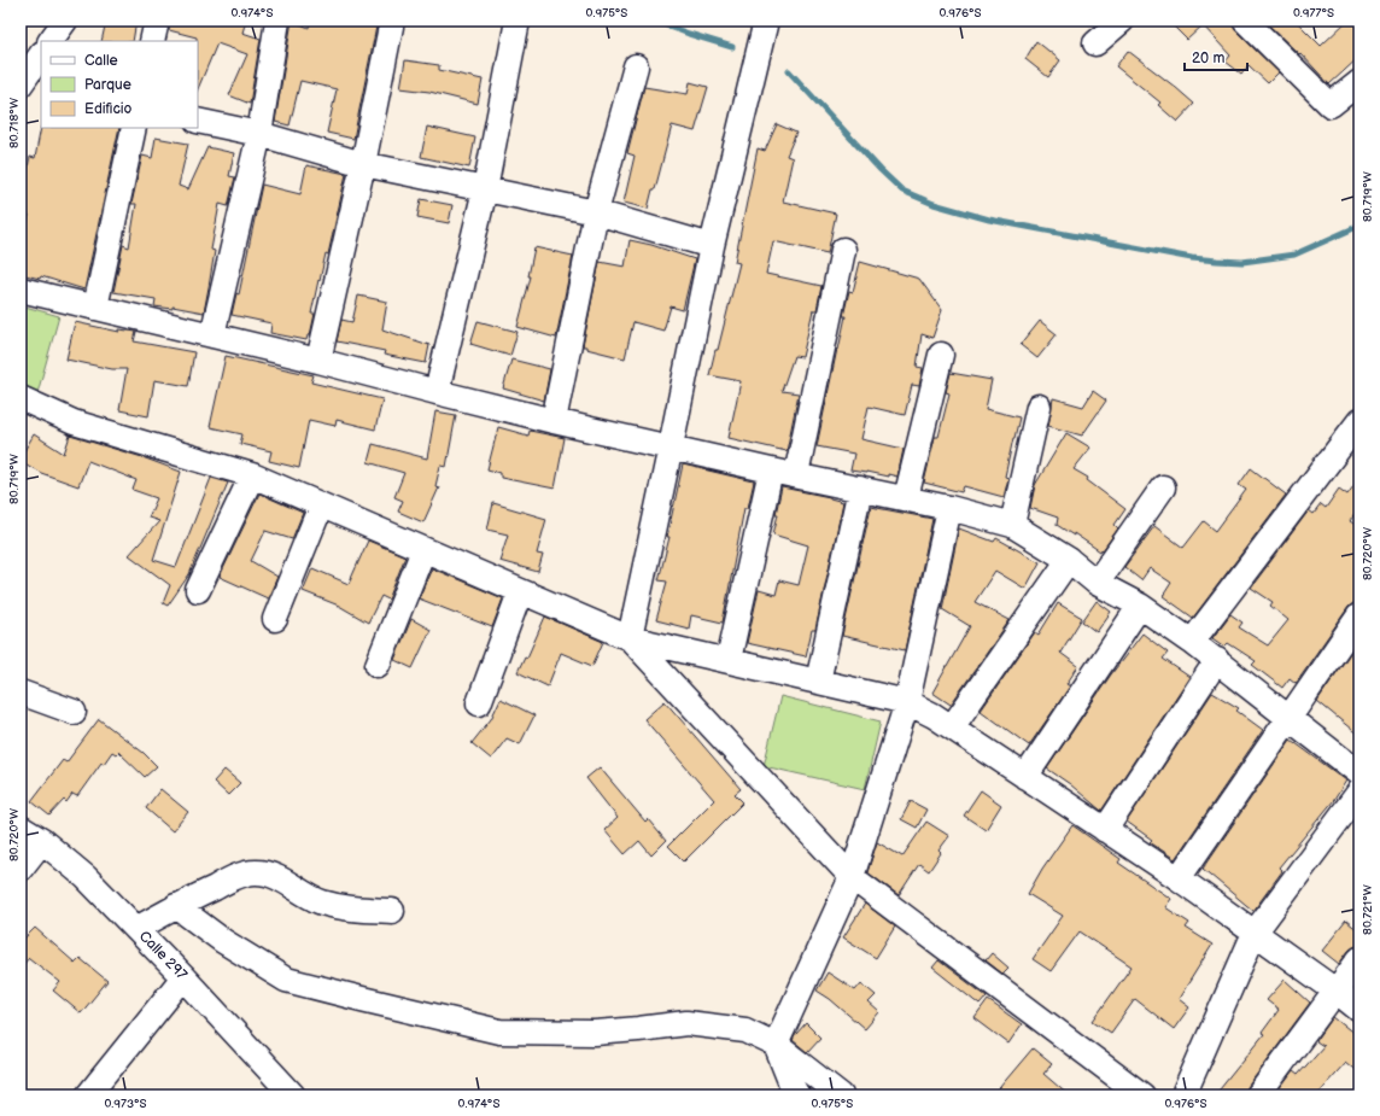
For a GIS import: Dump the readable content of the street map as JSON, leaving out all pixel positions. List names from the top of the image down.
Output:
{
  "streets": {
    "street": ["Calle 297"]
  },
  "legend": ["Calle", "Parque", "Edificio"],
  "scale_bar": "20 m",
  "coordinates": [
    "0.974°S",
    "0.975°S",
    "0.976°S",
    "0.977°S",
    "80.718°W",
    "80.719°W",
    "80.720°W",
    "80.721°W",
    "0.973°S"
  ]
}
